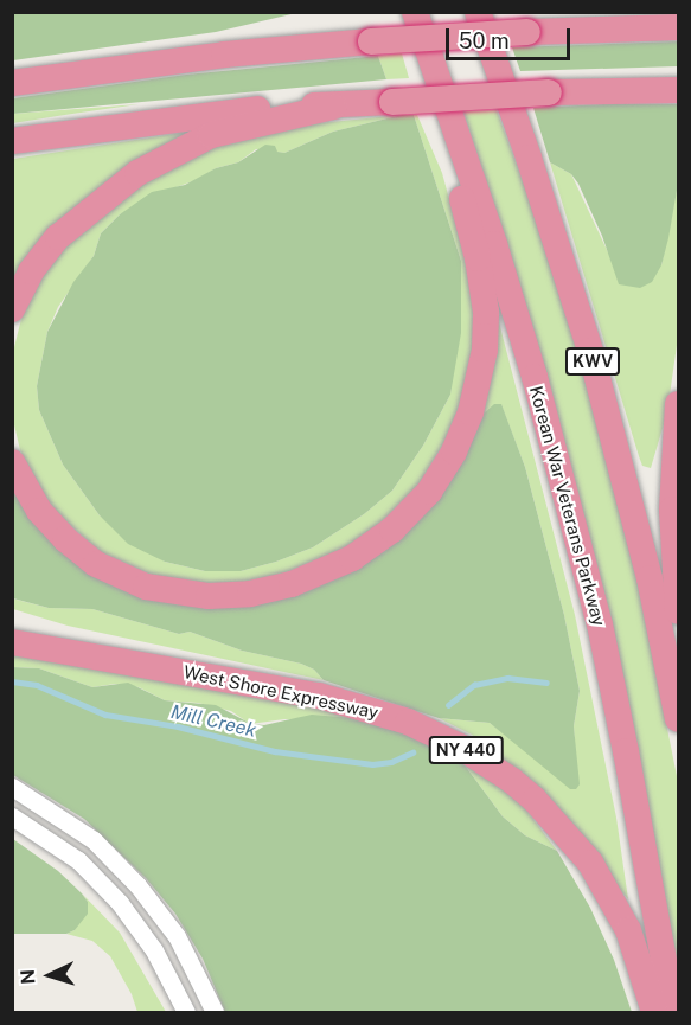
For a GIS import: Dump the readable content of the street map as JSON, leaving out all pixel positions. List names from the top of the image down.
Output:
{
  "streets": {
    "highway": [
      "KWV",
      "Korean War Veterans Parkway",
      "West Shore Expressway",
      "NY 440"
    ]
  },
  "water": ["Mill Creek"],
  "scale_bar": "50 m",
  "north": "left"
}
